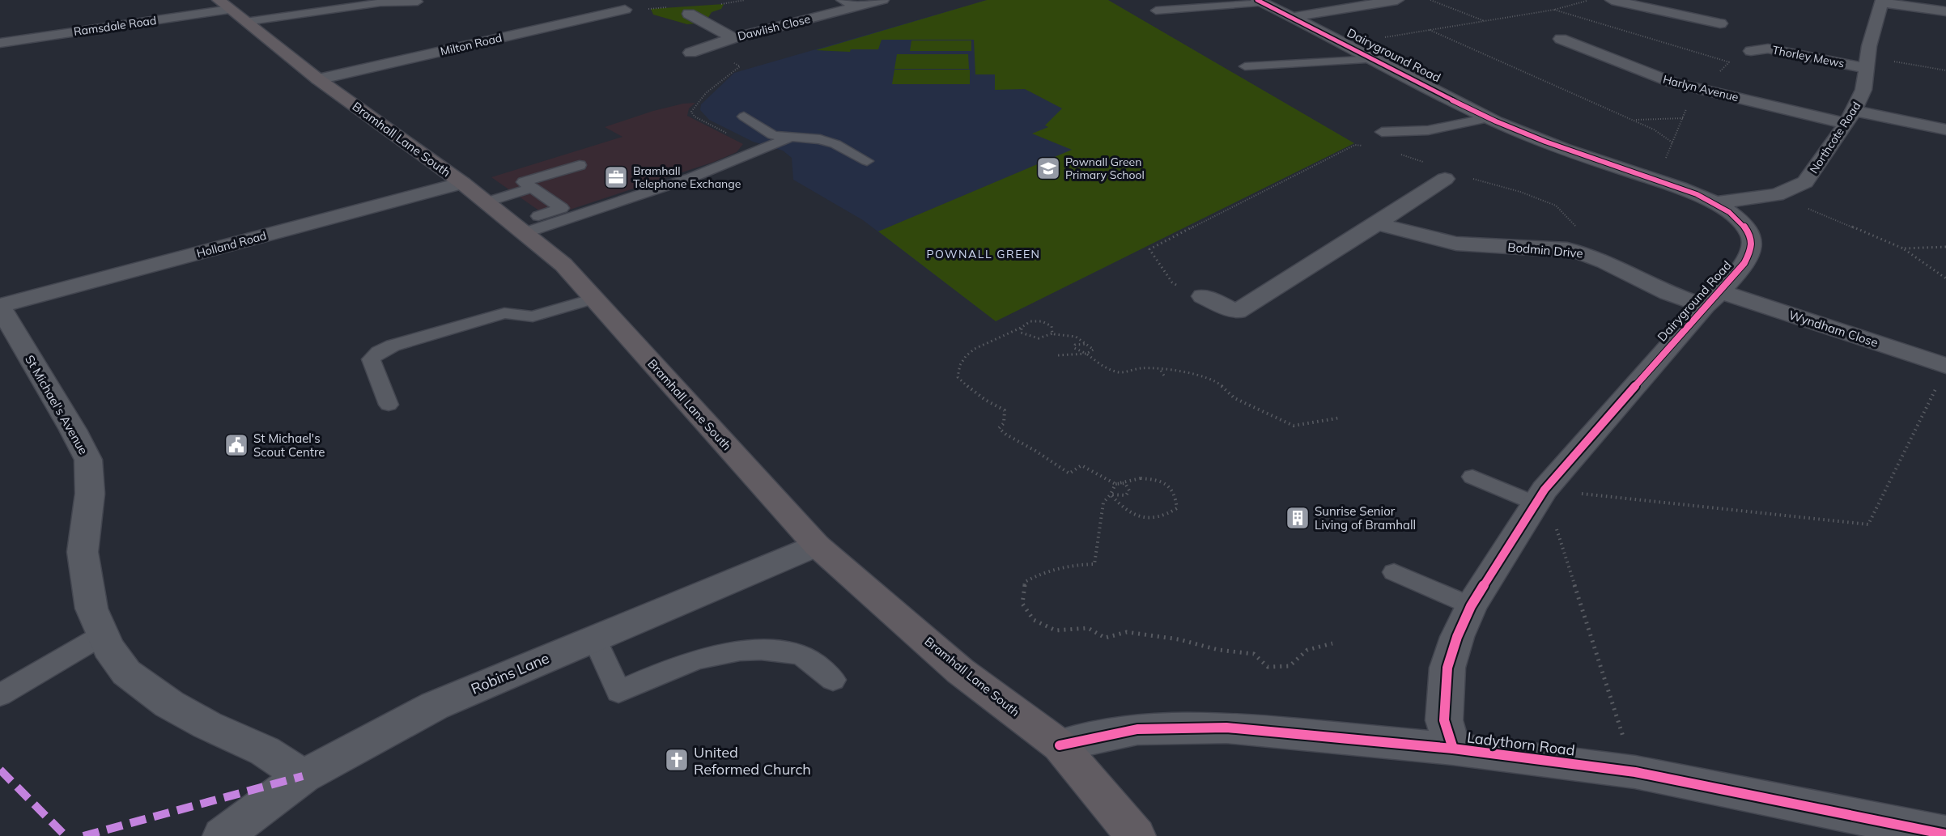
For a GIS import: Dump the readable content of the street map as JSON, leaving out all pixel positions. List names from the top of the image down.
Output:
{
  "streets": {
    "main road": ["Bramhall Lane South"],
    "street": [
      "Ramsdale Road",
      "Dawlish Close",
      "Milton Road",
      "Dairyground Road",
      "Thorley Mews",
      "Harlyn Avenue",
      "Northcote Road",
      "Holland Road",
      "Bodmin Drive",
      "Wyndham Close",
      "St Michael's Avenue",
      "Robins Lane",
      "Ladythorn Road"
    ]
  },
  "crossings": [
    ["Ramsdale Road", "Bramhall Lane South"],
    ["Milton Road", "Bramhall Lane South"],
    ["Dairyground Road", "Northcote Road"],
    ["Dairyground Road", "Bodmin Drive"],
    ["Dairyground Road", "Wyndham Close"],
    ["Dairyground Road", "Ladythorn Road"],
    ["Thorley Mews", "Northcote Road"],
    ["Harlyn Avenue", "Northcote Road"],
    ["Bramhall Lane South", "Holland Road"],
    ["Bramhall Lane South", "Robins Lane"],
    ["Bramhall Lane South", "Ladythorn Road"],
    ["Holland Road", "St Michael's Avenue"],
    ["Bodmin Drive", "Wyndham Close"],
    ["St Michael's Avenue", "Robins Lane"]
  ],
  "districts": ["POWNALL GREEN"],
  "places": {
    "school or university": ["Pownall Green Primary School"],
    "office": ["Bramhall Telephone Exchange"],
    "public building": ["St Michael's Scout Centre"],
    "building": ["Sunrise Senior Living of Bramhall"],
    "church": ["United Reformed Church"]
  }
}
